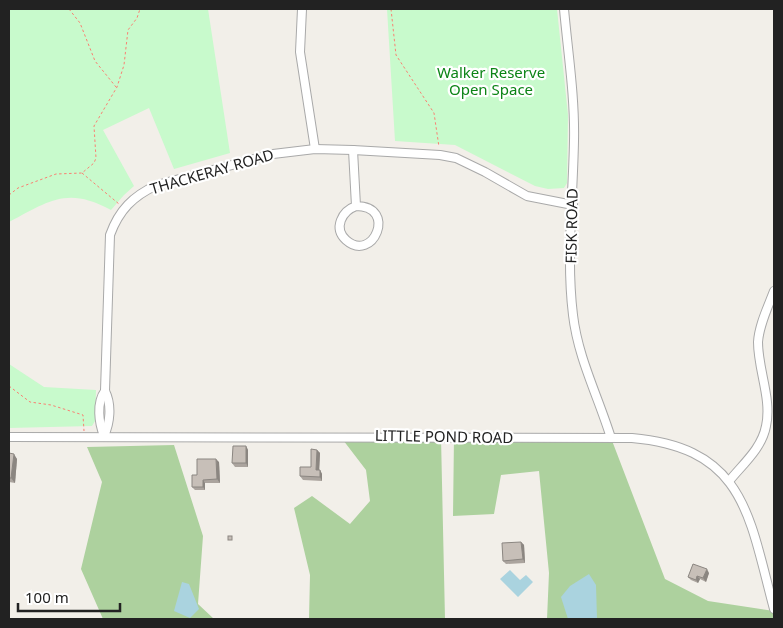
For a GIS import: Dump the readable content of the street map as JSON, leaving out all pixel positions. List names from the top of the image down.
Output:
{
  "streets": {
    "street": ["THACKERAY ROAD", "FISK ROAD", "LITTLE POND ROAD"]
  },
  "crossings": [
    ["THACKERAY ROAD", "FISK ROAD"],
    ["THACKERAY ROAD", "LITTLE POND ROAD"],
    ["FISK ROAD", "LITTLE POND ROAD"]
  ],
  "parks": ["Walker Reserve Open Space"],
  "scale_bar": "100 m"
}
